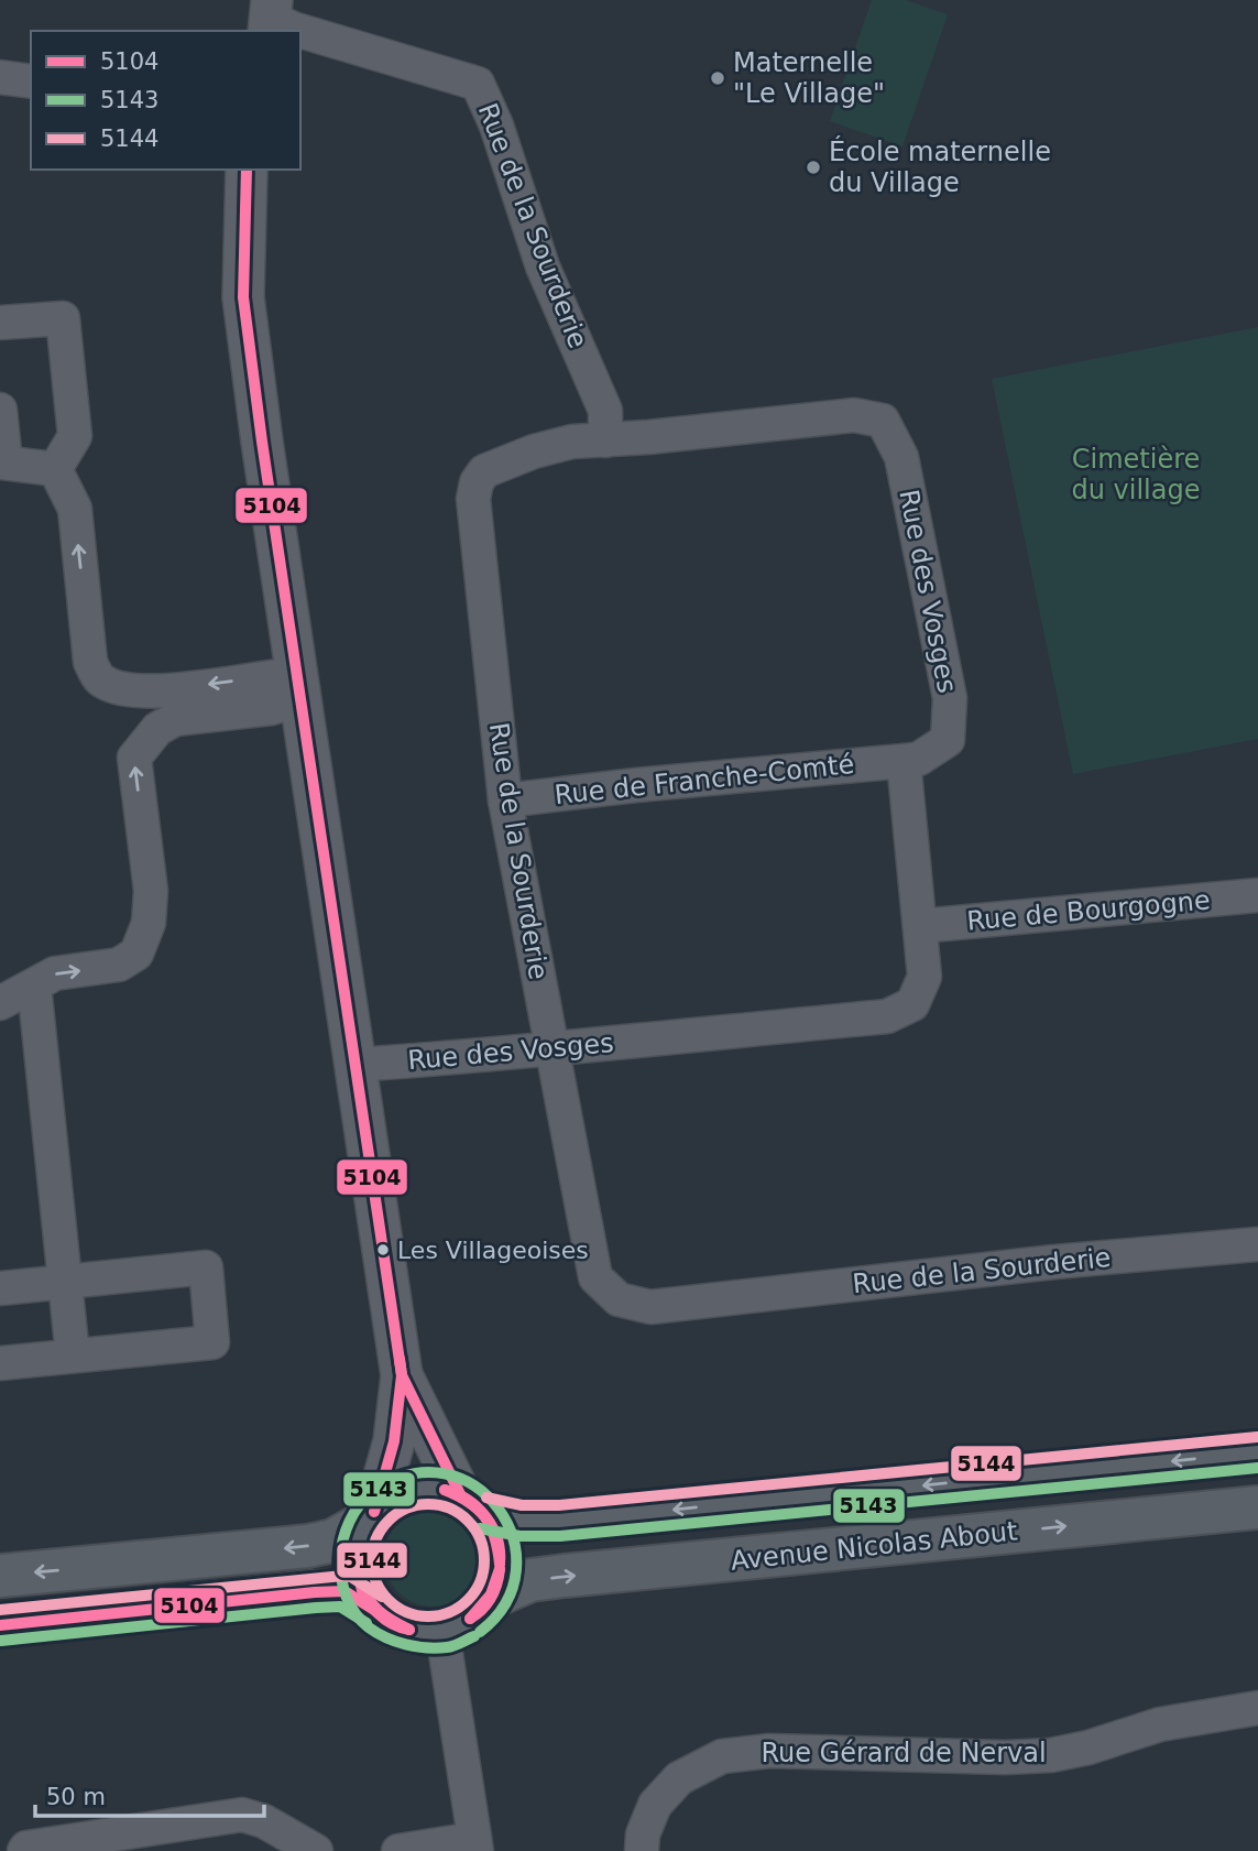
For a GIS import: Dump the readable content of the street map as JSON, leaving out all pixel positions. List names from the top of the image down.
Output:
{
  "streets": {
    "main road": ["Avenue Nicolas About"],
    "street": [
      "Rue de la Sourderie",
      "Rue des Vosges",
      "Rue de Franche-Comté",
      "Rue de Bourgogne",
      "Rue Gérard de Nerval"
    ]
  },
  "crossings": [
    ["Rue de la Sourderie", "Rue des Vosges"],
    ["Rue de la Sourderie", "Rue de Franche-Comté"],
    ["Rue des Vosges", "Rue de Franche-Comté"],
    ["Rue des Vosges", "Rue de Bourgogne"]
  ],
  "parks": ["Cimetière du village"],
  "places": ["Maternelle \"Le Village\"", "École maternelle du Village", "Les Villageoises"],
  "lines": ["transit line 5104", "transit line 5144", "transit line 5143"],
  "legend": ["5104", "5143", "5144"],
  "scale_bar": "50 m"
}
